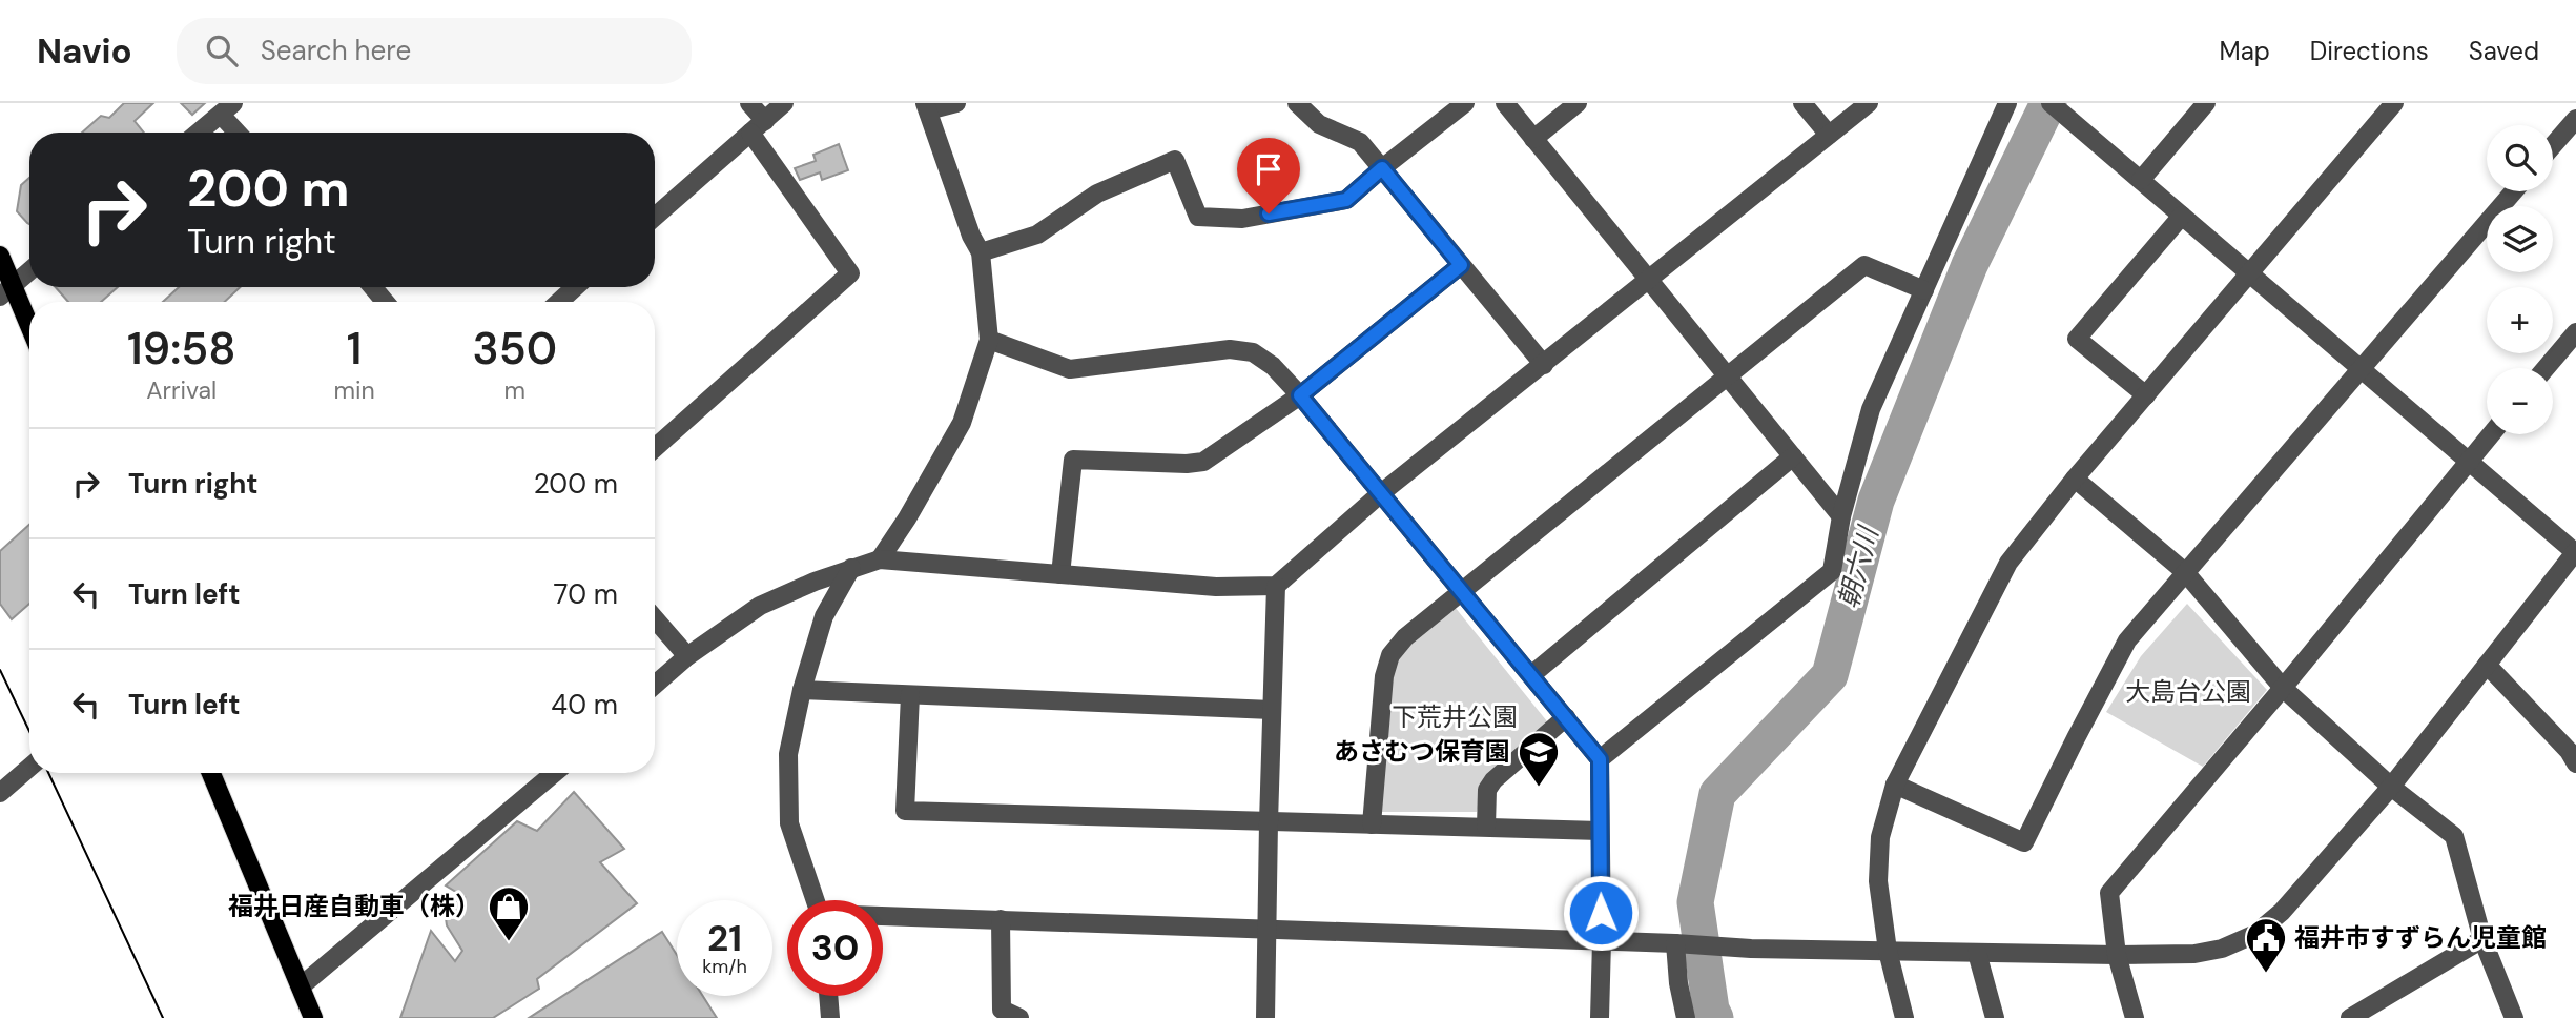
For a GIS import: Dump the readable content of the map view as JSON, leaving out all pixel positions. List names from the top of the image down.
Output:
{
  "water": ["朝六川"],
  "parks": ["大島台公園", "下荒井公園"],
  "places": {
    "school or university": ["あさむつ保育園"],
    "shop": ["福井日産自動車（株）"],
    "public building": ["福井市すずらん児童館"]
  },
  "page": {
    "header": "Navio",
    "search": "Search here",
    "nav": ["Map", "Directions", "Saved"],
    "map_buttons": ["+", "−"],
    "turn": ["200 m", "Turn right"],
    "eta": [
      "19:58",
      "Arrival",
      "1",
      "min",
      "350",
      "m"
    ],
    "list": [
      {
        "name": "Turn right",
        "value": "200 m"
      },
      {
        "name": "Turn left",
        "value": "70 m"
      },
      {
        "name": "Turn left",
        "value": "40 m"
      }
    ],
    "speed": "21 km/h",
    "limit": "30"
  }
}
